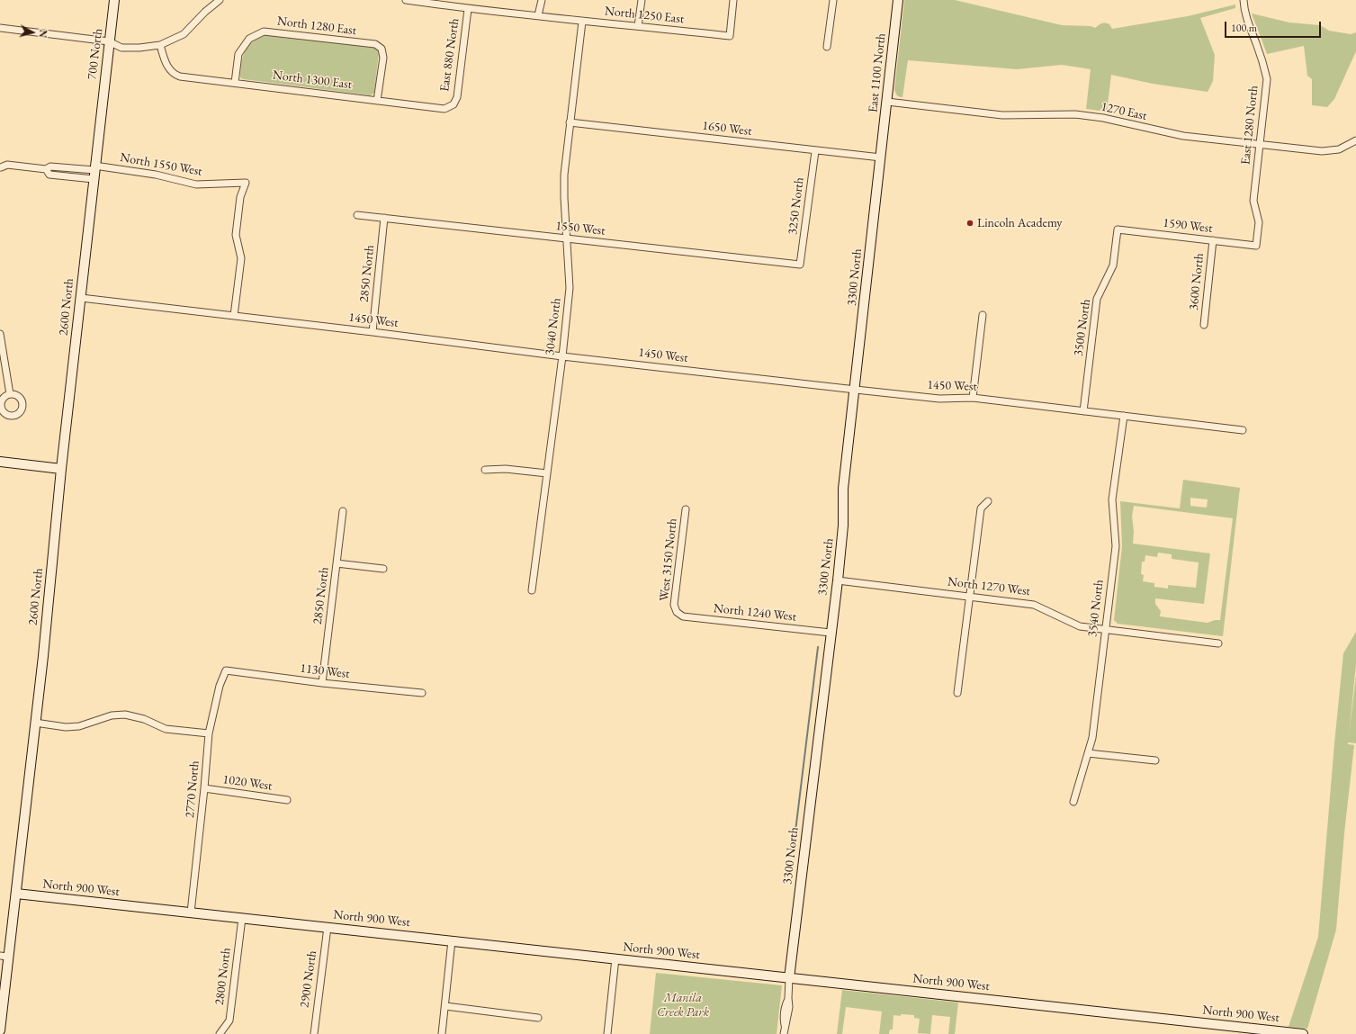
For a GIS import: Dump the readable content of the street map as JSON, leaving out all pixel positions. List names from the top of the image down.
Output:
{
  "streets": {
    "street": [
      "North 1250 East",
      "North 1280 East",
      "700 North",
      "East 880 North",
      "East 1100 North",
      "North 1300 East",
      "1270 East",
      "East 1280 North",
      "1650 West",
      "North 1550 West",
      "3250 North",
      "1590 West",
      "1550 West",
      "2850 North",
      "3300 North",
      "3600 North",
      "2600 North",
      "1450 West",
      "3040 North",
      "3500 North",
      "West 3150 North",
      "North 1270 West",
      "3540 North",
      "North 1240 West",
      "1130 West",
      "1020 West",
      "2770 North",
      "North 900 West",
      "2800 North",
      "2900 North"
    ]
  },
  "crossings": [
    ["North 1250 East", "East 880 North"],
    ["North 1250 East", "3040 North"],
    ["North 1280 East", "North 1300 East"],
    ["700 North", "North 1550 West"],
    ["700 North", "2600 North"],
    ["East 880 North", "North 1300 East"],
    ["East 1100 North", "1270 East"],
    ["East 1100 North", "1650 West"],
    ["East 1100 North", "3300 North"],
    ["1270 East", "East 1280 North"],
    ["East 1280 North", "1590 West"],
    ["1650 West", "3250 North"],
    ["1650 West", "3300 North"],
    ["1650 West", "3040 North"],
    ["North 1550 West", "2600 North"],
    ["North 1550 West", "1450 West"],
    ["3250 North", "1550 West"],
    ["1590 West", "3600 North"],
    ["1590 West", "3500 North"],
    ["1550 West", "2850 North"],
    ["1550 West", "3040 North"],
    ["2850 North", "1450 West"],
    ["2850 North", "1130 West"],
    ["3300 North", "1450 West"],
    ["3300 North", "North 1270 West"],
    ["3300 North", "North 1240 West"],
    ["3300 North", "North 900 West"],
    ["2600 North", "1450 West"],
    ["2600 North", "North 900 West"],
    ["1450 West", "3040 North"],
    ["1450 West", "3500 North"],
    ["1450 West", "3540 North"],
    ["West 3150 North", "North 1240 West"],
    ["North 1270 West", "3540 North"],
    ["1130 West", "2770 North"],
    ["1020 West", "2770 North"],
    ["2770 North", "North 900 West"],
    ["North 900 West", "2800 North"],
    ["North 900 West", "2900 North"]
  ],
  "parks": ["Manila Creek Park"],
  "places": ["Lincoln Academy"],
  "scale_bar": "100 m",
  "north": "right"
}
